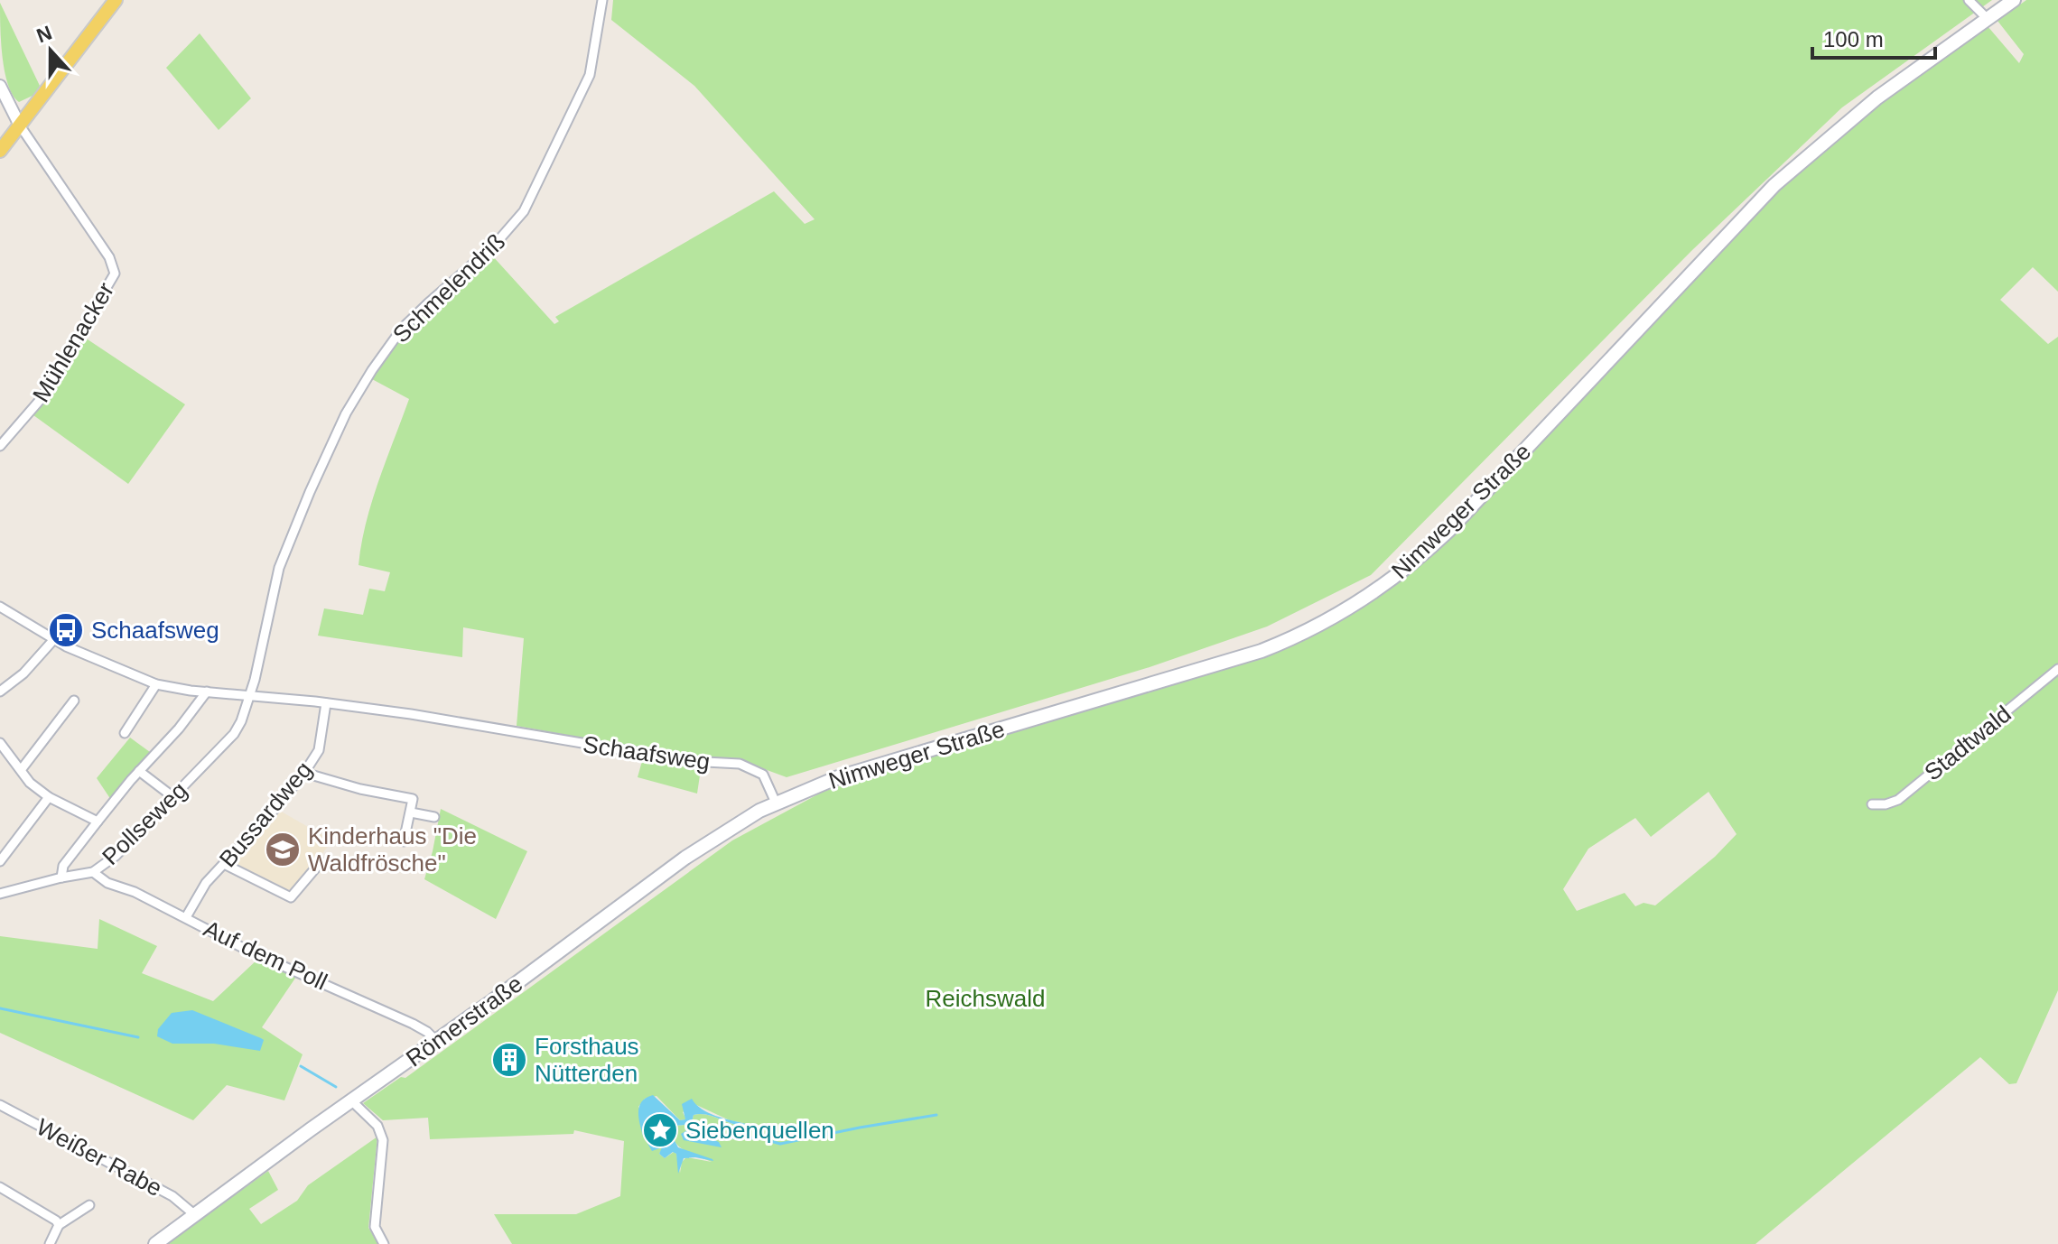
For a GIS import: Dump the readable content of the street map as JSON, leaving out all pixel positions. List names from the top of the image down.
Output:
{
  "streets": {
    "main road": ["Nimweger Straße", "Römerstraße"],
    "street": [
      "Schmelendriß",
      "Mühlenacker",
      "Stadtwald",
      "Schaafsweg",
      "Bussardweg",
      "Pollseweg",
      "Auf dem Poll",
      "Weißer Rabe"
    ]
  },
  "crossings": [
    ["Schmelendriß", "Schaafsweg"],
    ["Schmelendriß", "Pollseweg"],
    ["Nimweger Straße", "Schaafsweg"],
    ["Nimweger Straße", "Römerstraße"],
    ["Schaafsweg", "Bussardweg"],
    ["Schaafsweg", "Pollseweg"],
    ["Schaafsweg", "Römerstraße"],
    ["Bussardweg", "Auf dem Poll"],
    ["Pollseweg", "Auf dem Poll"],
    ["Auf dem Poll", "Römerstraße"],
    ["Römerstraße", "Weißer Rabe"]
  ],
  "parks": ["Reichswald"],
  "places": {
    "bus stop": ["Schaafsweg"],
    "school or university": ["Kinderhaus \"Die Waldfrösche\""],
    "building": ["Forsthaus Nütterden"],
    "place": ["Siebenquellen"]
  },
  "scale_bar": "100 m",
  "north": "top"
}
